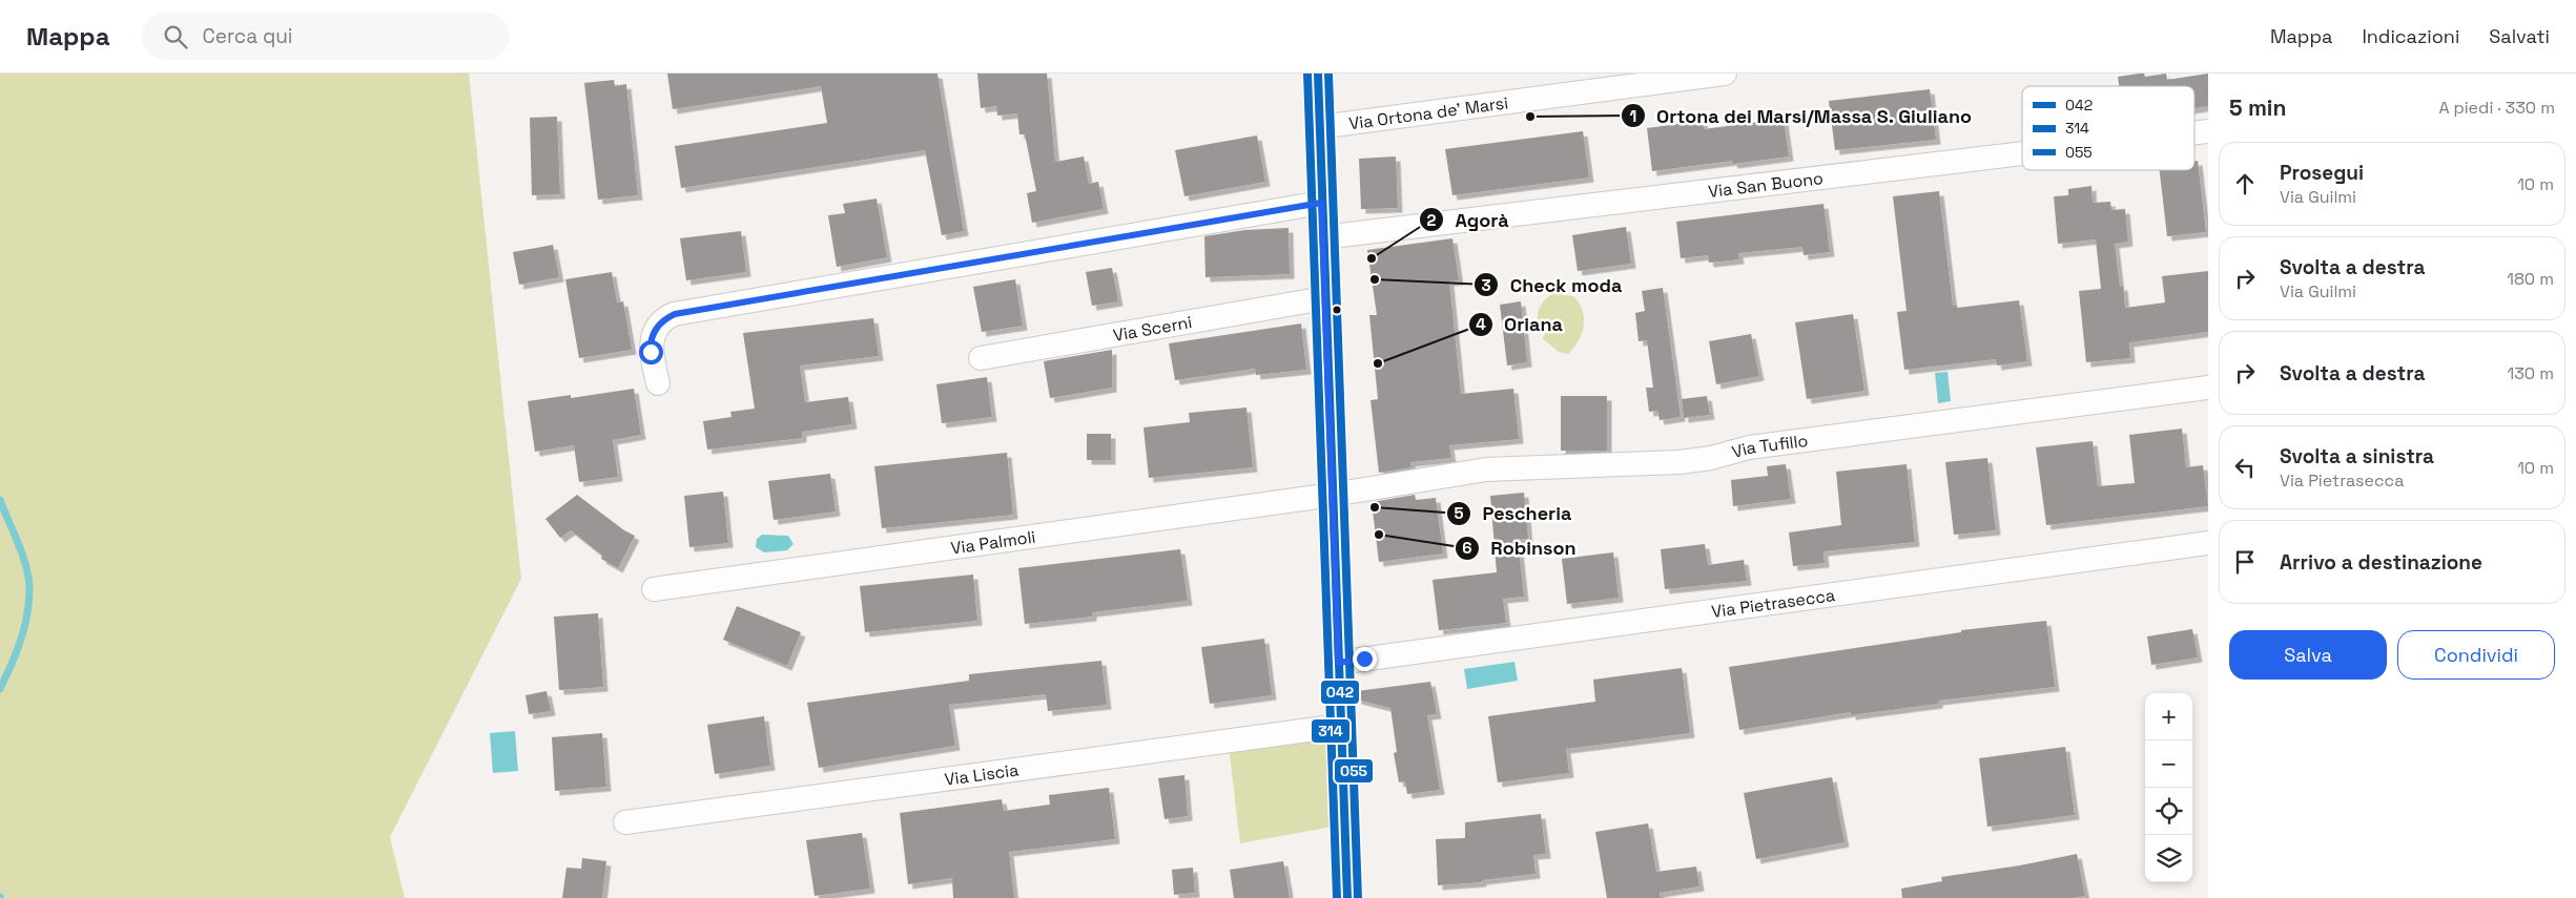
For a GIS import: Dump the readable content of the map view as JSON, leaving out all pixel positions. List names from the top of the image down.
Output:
{
  "streets": {
    "street": [
      "Via Ortona de' Marsi",
      "Via San Buono",
      "Via Scerni",
      "Via Tufillo",
      "Via Palmoli",
      "Via Pietrasecca",
      "Via Liscia"
    ]
  },
  "crossings": [
    ["Via Tufillo", "Via Palmoli"]
  ],
  "places": [
    "Ortona dei Marsi/Massa S. Giuliano",
    "Agorà",
    "Check moda",
    "Oriana",
    "Pescheria",
    "Robinson"
  ],
  "lines": ["transit line 042", "transit line 314", "transit line 055"],
  "legend": ["042", "314", "055"],
  "page": {
    "header": "Mappa",
    "search": "Cerca qui",
    "nav": ["Mappa", "Indicazioni", "Salvati"],
    "heading": ["5 min", "A piedi · 330 m"],
    "list": [
      ["Prosegui", "Via Guilmi", "10 m"],
      ["Svolta a destra", "Via Guilmi", "180 m"],
      ["Svolta a destra", "130 m"],
      ["Svolta a sinistra", "Via Pietrasecca", "10 m"],
      "Arrivo a destinazione"
    ],
    "buttons": ["Salva", "Condividi"],
    "map_buttons": ["+", "−"]
  }
}
